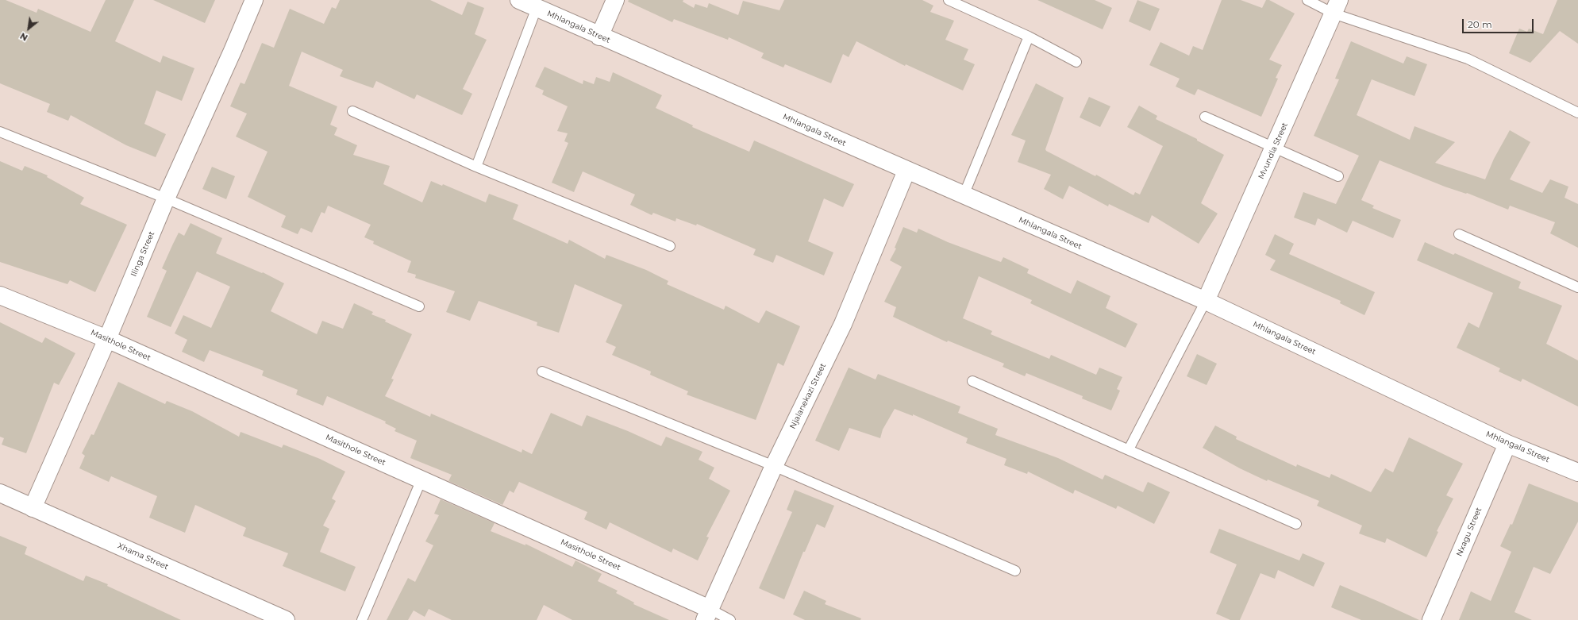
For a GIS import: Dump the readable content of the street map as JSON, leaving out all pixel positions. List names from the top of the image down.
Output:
{
  "streets": {
    "street": [
      "Mhlangala Street",
      "Mvundla Street",
      "Ilinga Street",
      "Masithole Street",
      "Njalanekazi Street",
      "Nxagu Street",
      "Xhama Street"
    ]
  },
  "crossings": [
    ["Mhlangala Street", "Mvundla Street"],
    ["Mhlangala Street", "Njalanekazi Street"],
    ["Mhlangala Street", "Nxagu Street"],
    ["Ilinga Street", "Masithole Street"],
    ["Ilinga Street", "Xhama Street"],
    ["Masithole Street", "Njalanekazi Street"]
  ],
  "scale_bar": "20 m",
  "north": "bottom left"
}
